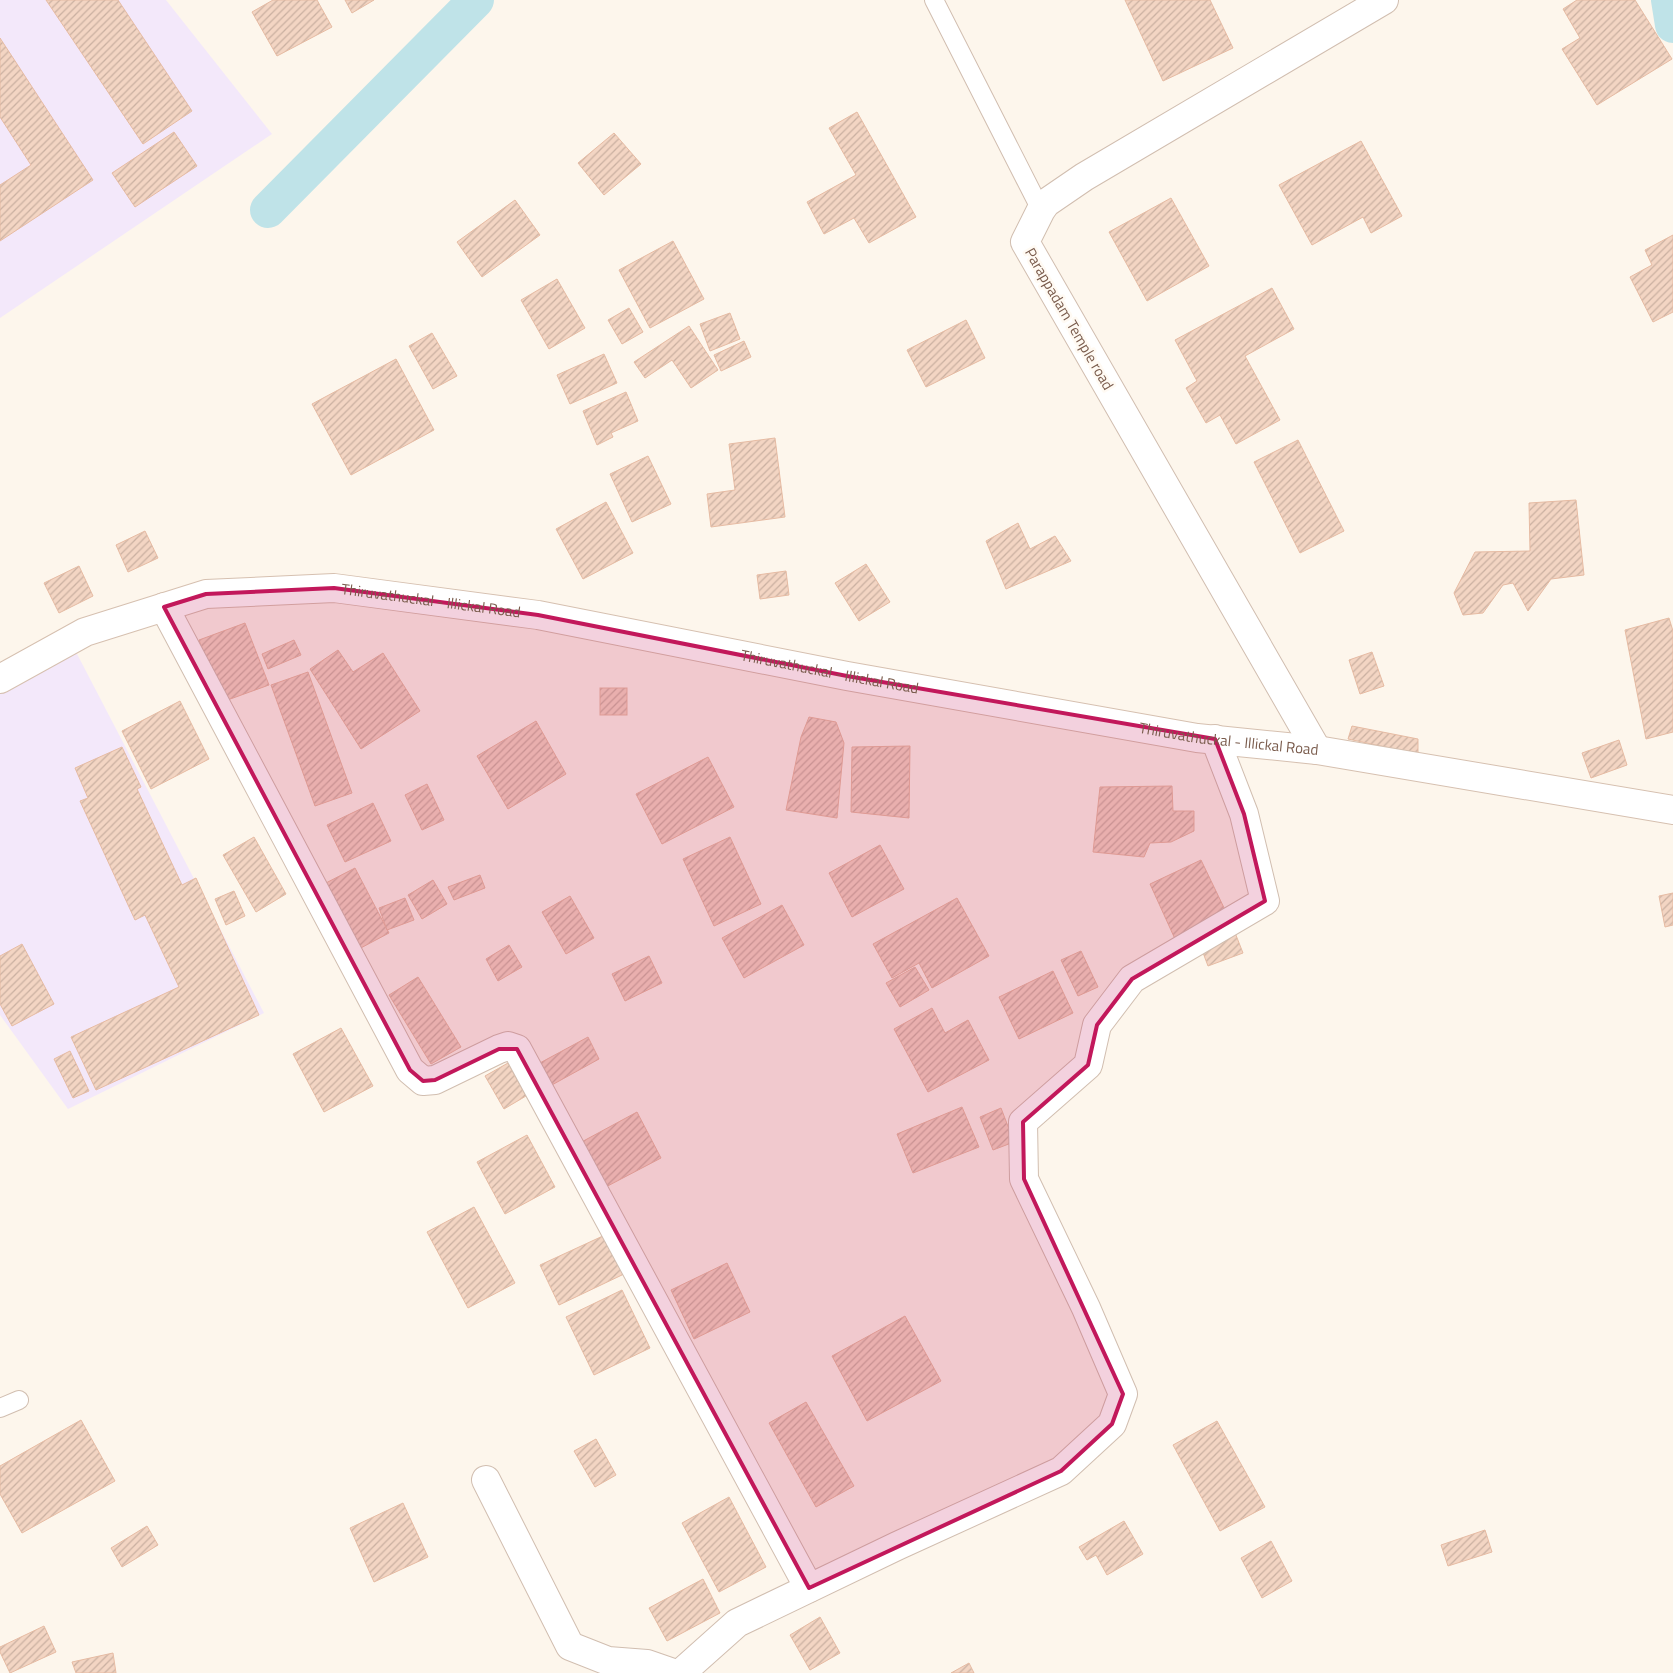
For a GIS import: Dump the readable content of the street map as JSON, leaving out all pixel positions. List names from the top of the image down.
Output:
{
  "streets": {
    "street": ["Parappadam Temple road", "Thiruvathuckal - Illickal Road"]
  },
  "crossings": [
    ["Parappadam Temple road", "Thiruvathuckal - Illickal Road"]
  ]
}
